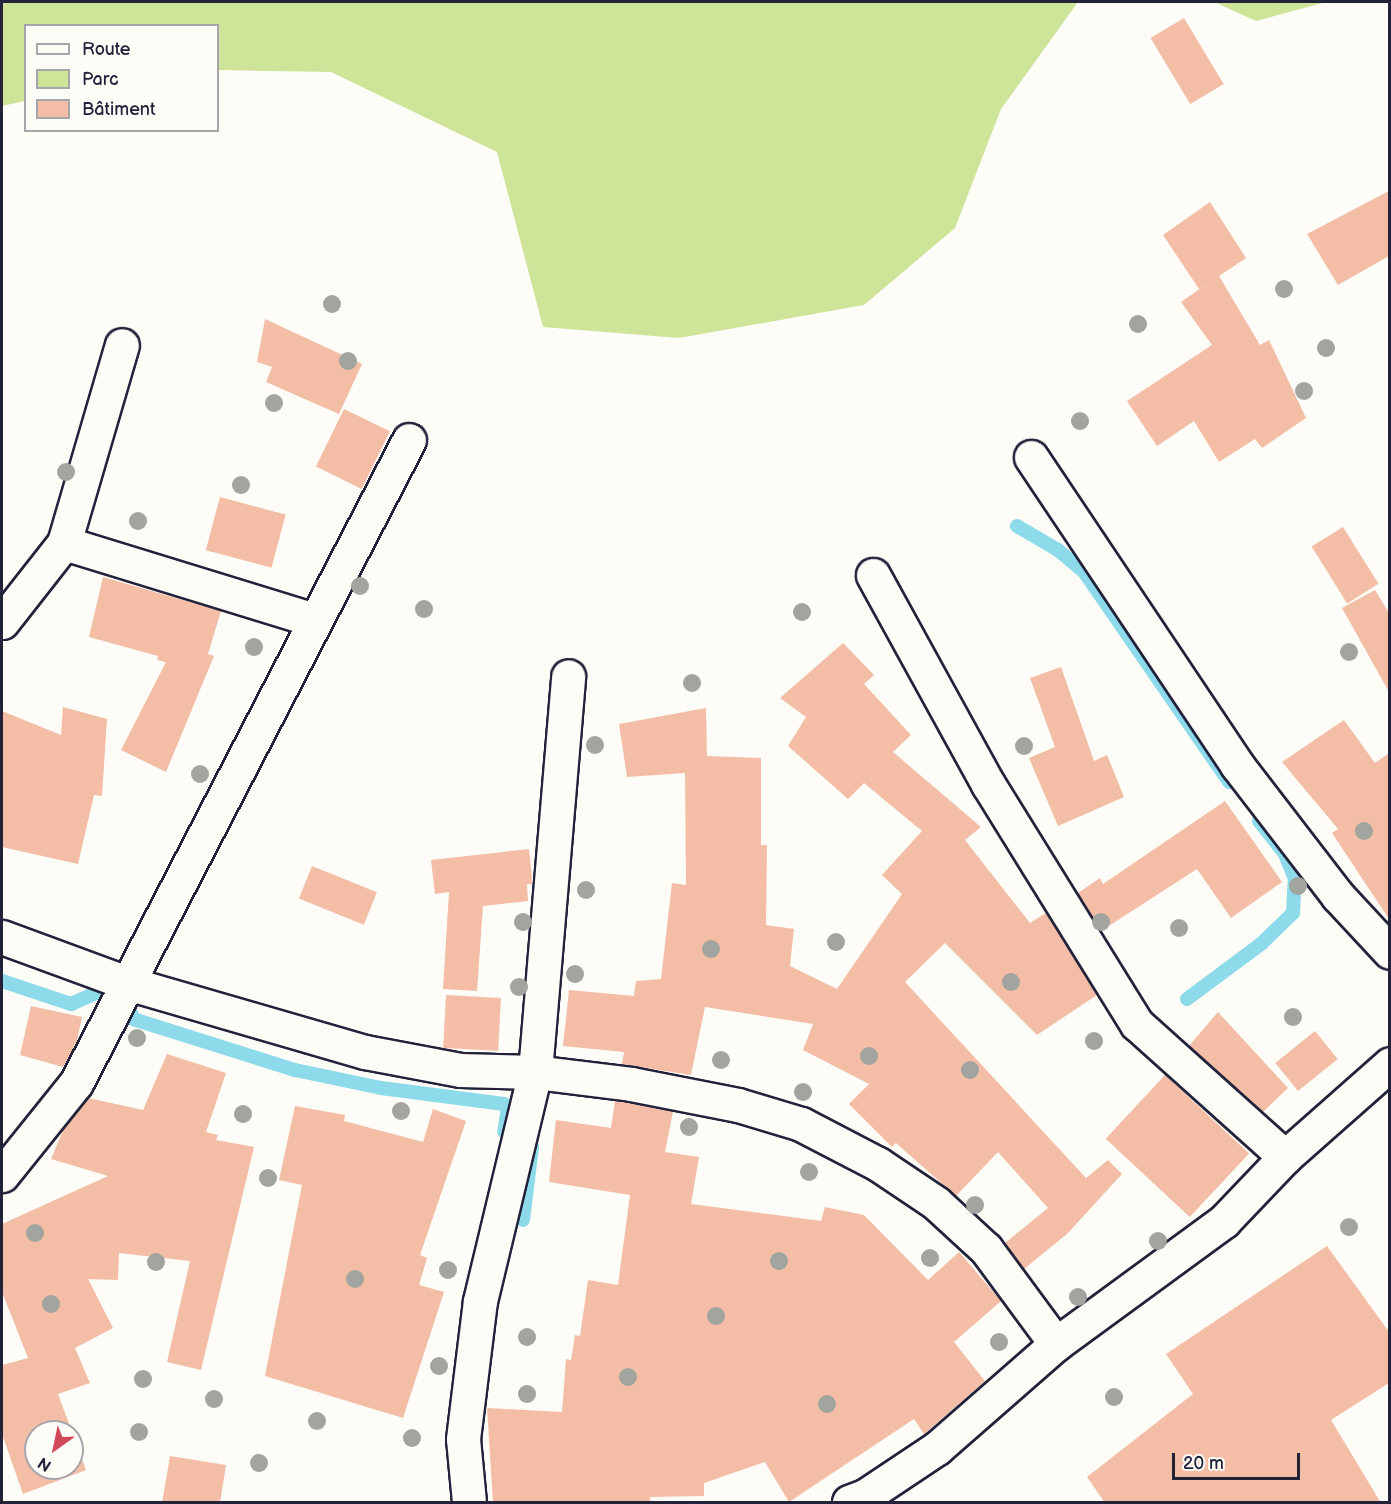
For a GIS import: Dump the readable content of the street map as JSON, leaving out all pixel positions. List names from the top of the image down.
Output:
{
  "legend": ["Route", "Parc", "Bâtiment"],
  "scale_bar": "20 m",
  "north": "bottom left"
}
